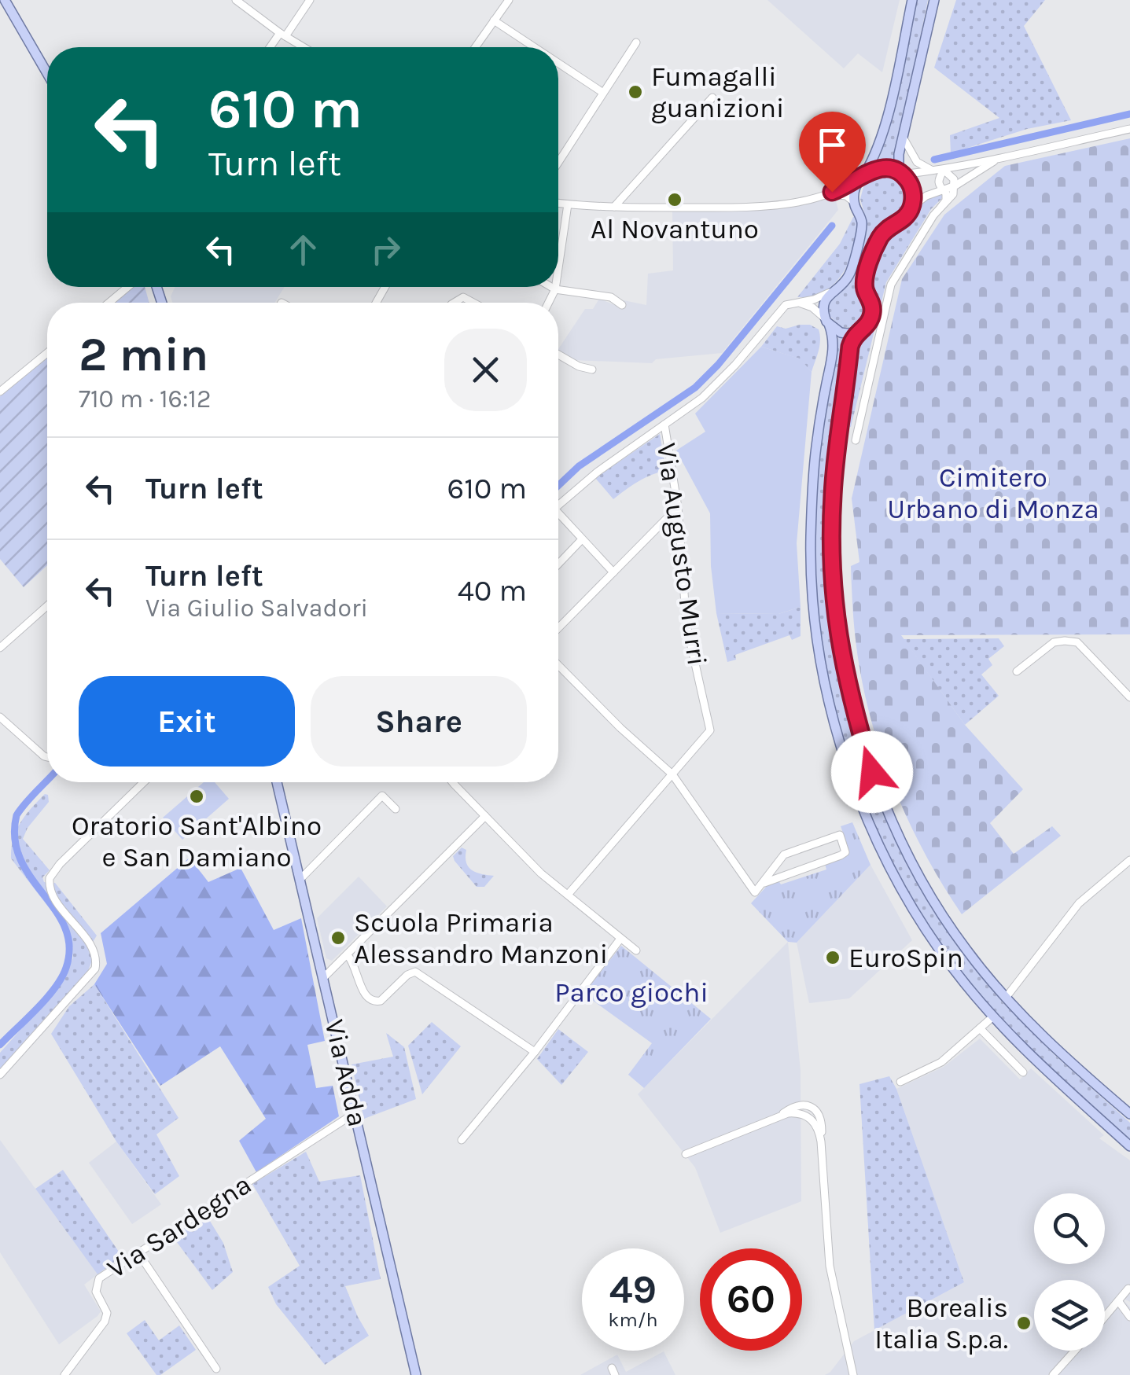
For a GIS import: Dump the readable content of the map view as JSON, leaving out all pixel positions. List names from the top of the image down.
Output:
{
  "streets": {
    "main road": ["Via Adda"],
    "street": ["Via Augusto Murri", "Via Sardegna"]
  },
  "crossings": [
    ["Via Adda", "Via Sardegna"]
  ],
  "parks": ["Cimitero Urbano di Monza", "Parco giochi"],
  "places": [
    "Fumagalli guanizioni",
    "Al Novantuno",
    "Oratorio Sant'Albino e San Damiano",
    "Scuola Primaria Alessandro Manzoni",
    "EuroSpin",
    "Borealis Italia S.p.a."
  ],
  "page": {
    "turn": ["610 m", "Turn left"],
    "heading": ["2 min", "710 m · 16:12"],
    "list": [
      {
        "name": "Turn left",
        "value": "610 m"
      },
      {
        "name": "Turn left",
        "note": "Via Giulio Salvadori",
        "value": "40 m"
      }
    ],
    "buttons": ["Exit", "Share"],
    "speed": "49 km/h",
    "limit": "60"
  }
}
